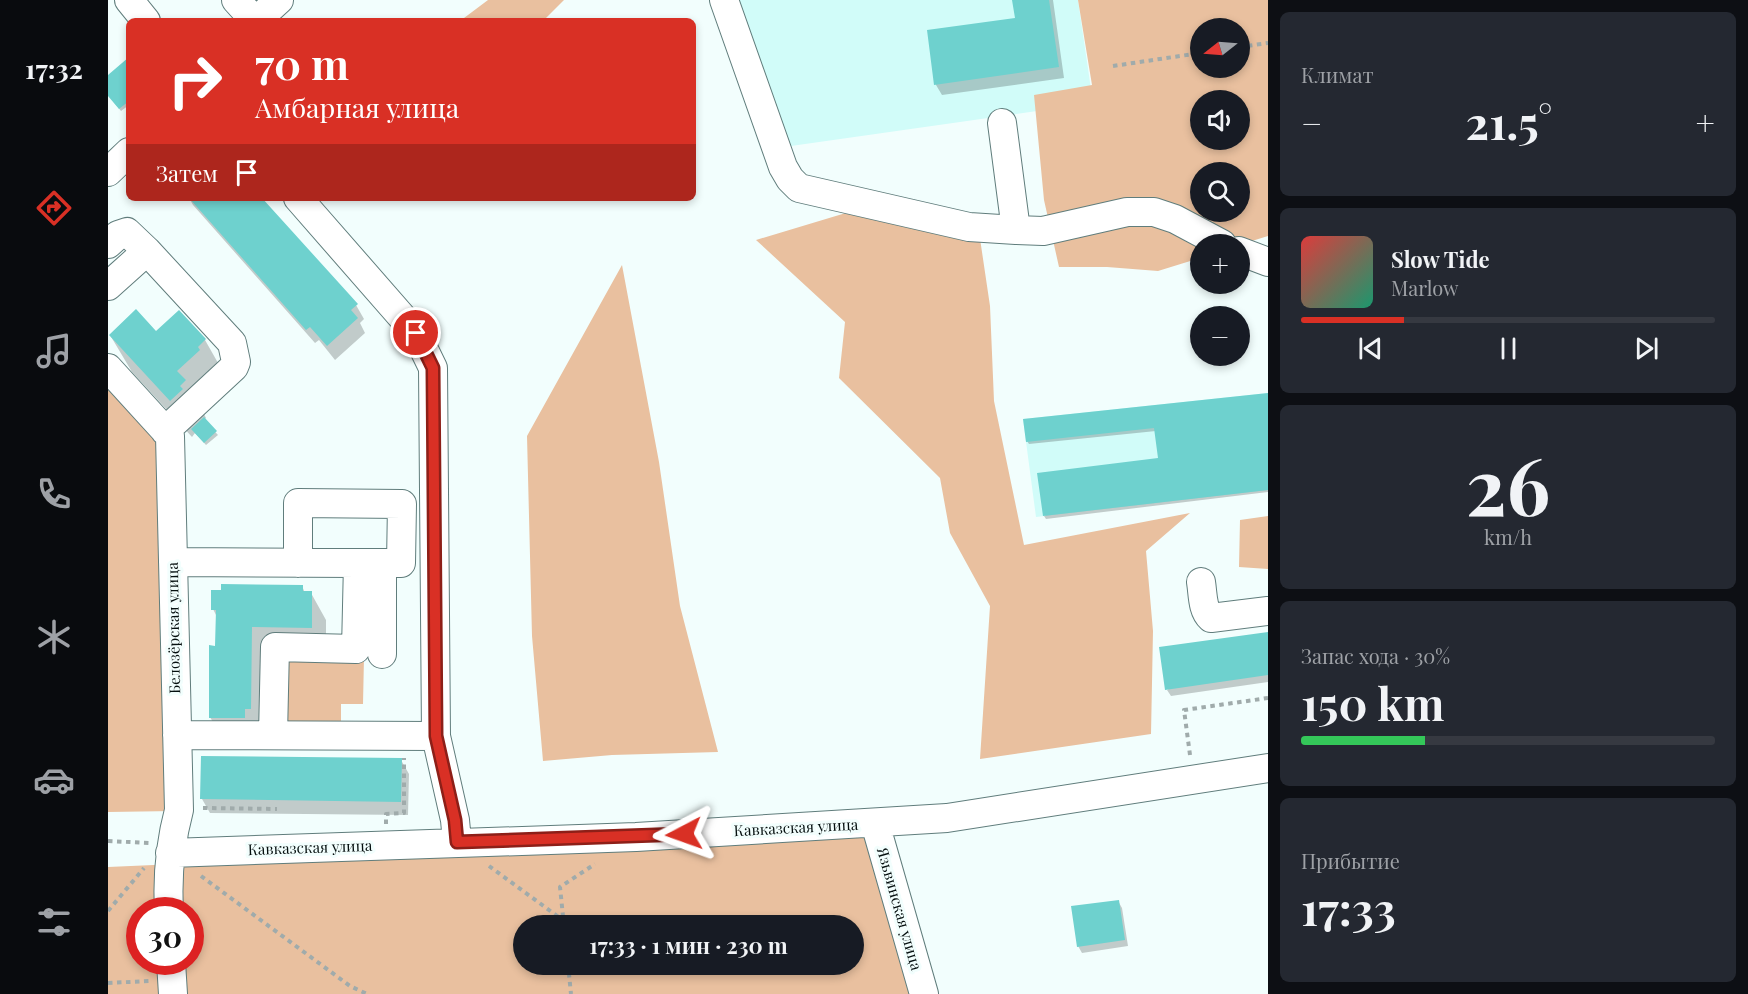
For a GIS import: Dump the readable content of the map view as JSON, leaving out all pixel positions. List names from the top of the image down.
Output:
{
  "streets": {
    "street": ["Белозёрская улица", "Кавказская улица", "Язьвинская улица"]
  },
  "crossings": [
    ["Белозёрская улица", "Кавказская улица"],
    ["Кавказская улица", "Язьвинская улица"]
  ],
  "north": "left",
  "page": {
    "tabs": "17:32",
    "tile": [
      "Климат",
      ["26", "km/h"],
      ["Запас хода · 30%", "150 km"],
      ["Прибытие", "17:33"]
    ],
    "map_buttons": ["+", "−"],
    "turn": ["70 m", "Амбарная улица"],
    "heat": ["−", "21.5°", "+"],
    "then": "Затем",
    "song": ["Slow Tide", "Marlow"],
    "limit": "30",
    "trip": "17:33 · 1 мин · 230 m"
  }
}
